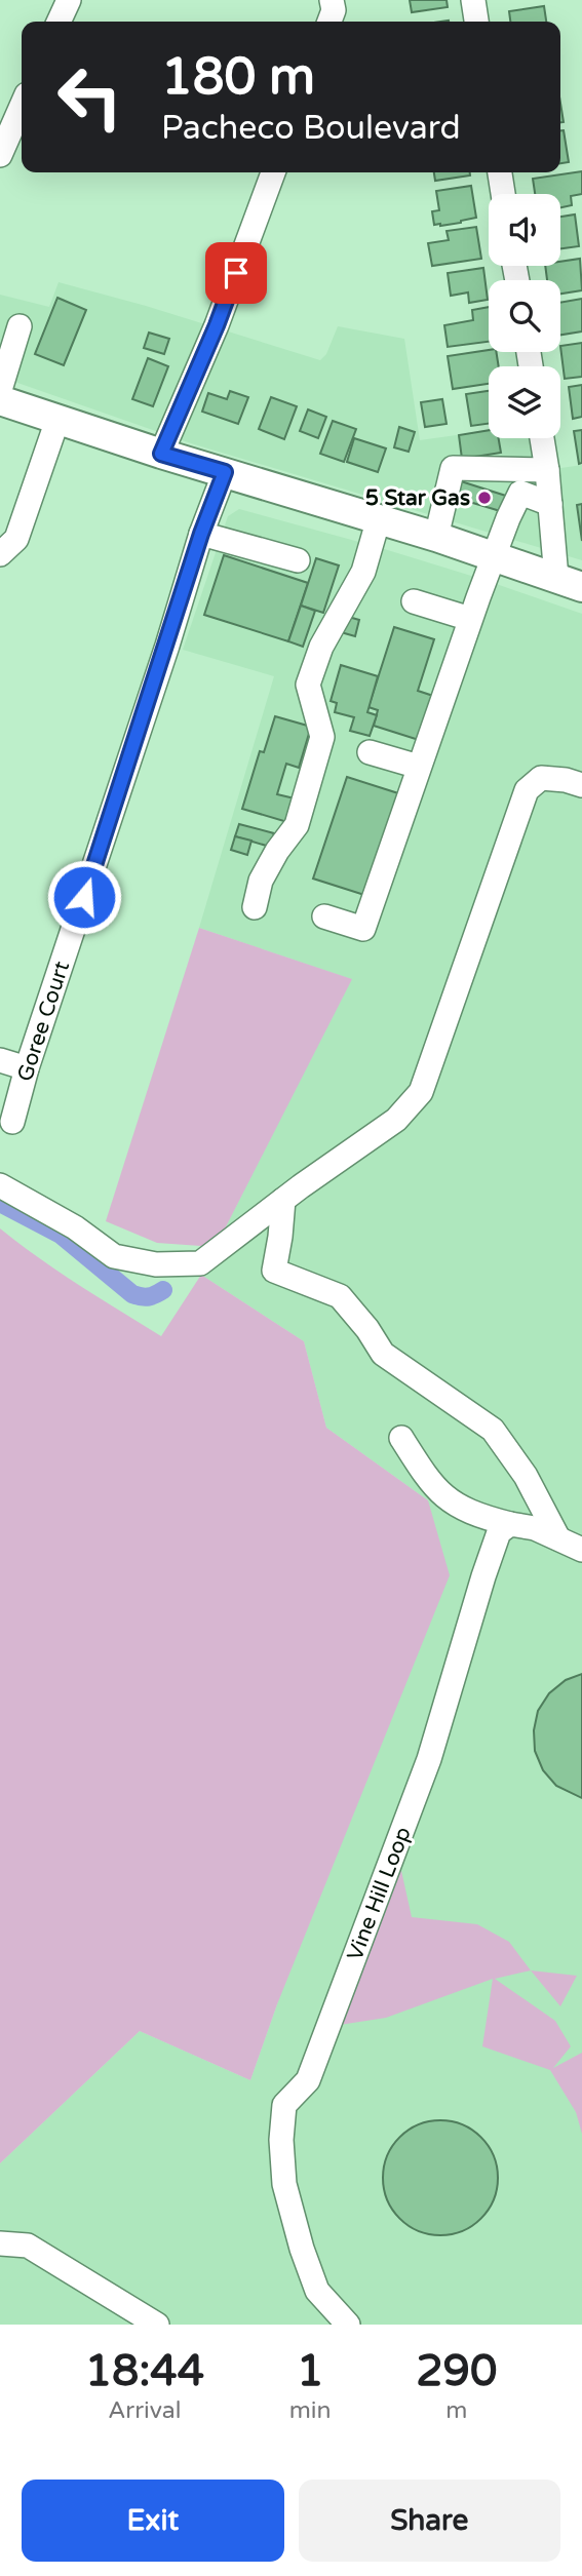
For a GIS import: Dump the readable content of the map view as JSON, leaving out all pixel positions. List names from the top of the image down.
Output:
{
  "streets": {
    "street": ["Goree Court", "Vine Hill Loop"]
  },
  "places": ["5 Star Gas"],
  "page": {
    "turn": ["180 m", "Pacheco Boulevard"],
    "eta": [
      "18:44",
      "Arrival",
      "1",
      "min",
      "290",
      "m"
    ],
    "buttons": ["Exit", "Share"]
  }
}
